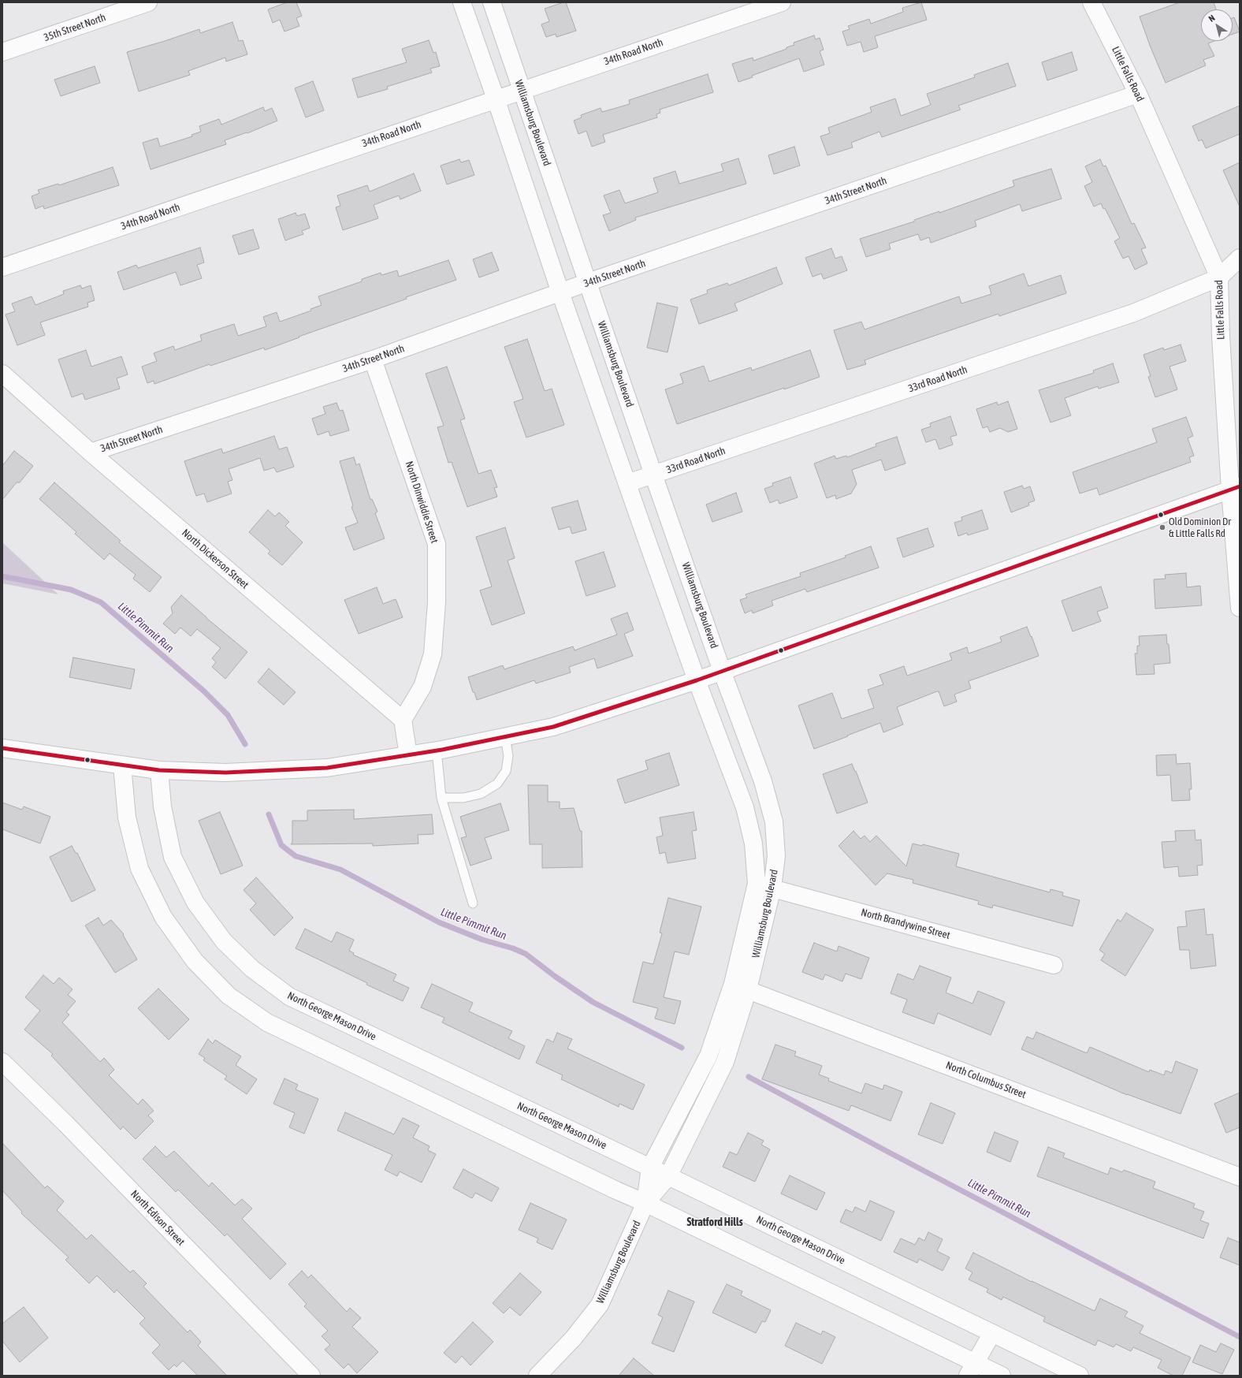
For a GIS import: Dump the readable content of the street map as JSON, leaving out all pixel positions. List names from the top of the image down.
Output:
{
  "streets": {
    "street": [
      "35th Street North",
      "34th Road North",
      "Little Falls Road",
      "Williamsburg Boulevard",
      "34th Street North",
      "33rd Road North",
      "North Dinwiddie Street",
      "North Dickerson Street",
      "North Brandywine Street",
      "North George Mason Drive",
      "North Columbus Street",
      "North Edison Street"
    ]
  },
  "crossings": [
    ["34th Road North", "Williamsburg Boulevard"],
    ["Little Falls Road", "34th Street North"],
    ["Little Falls Road", "33rd Road North"],
    ["Williamsburg Boulevard", "34th Street North"],
    ["Williamsburg Boulevard", "33rd Road North"],
    ["Williamsburg Boulevard", "North Brandywine Street"],
    ["Williamsburg Boulevard", "North George Mason Drive"],
    ["Williamsburg Boulevard", "North Columbus Street"],
    ["34th Street North", "North Dinwiddie Street"],
    ["34th Street North", "North Dickerson Street"],
    ["North Dinwiddie Street", "North Dickerson Street"]
  ],
  "districts": ["Stratford Hills"],
  "water": ["Little Pimmit Run"],
  "places": ["Old Dominion Dr & Little Falls Rd"],
  "north": "top left"
}
